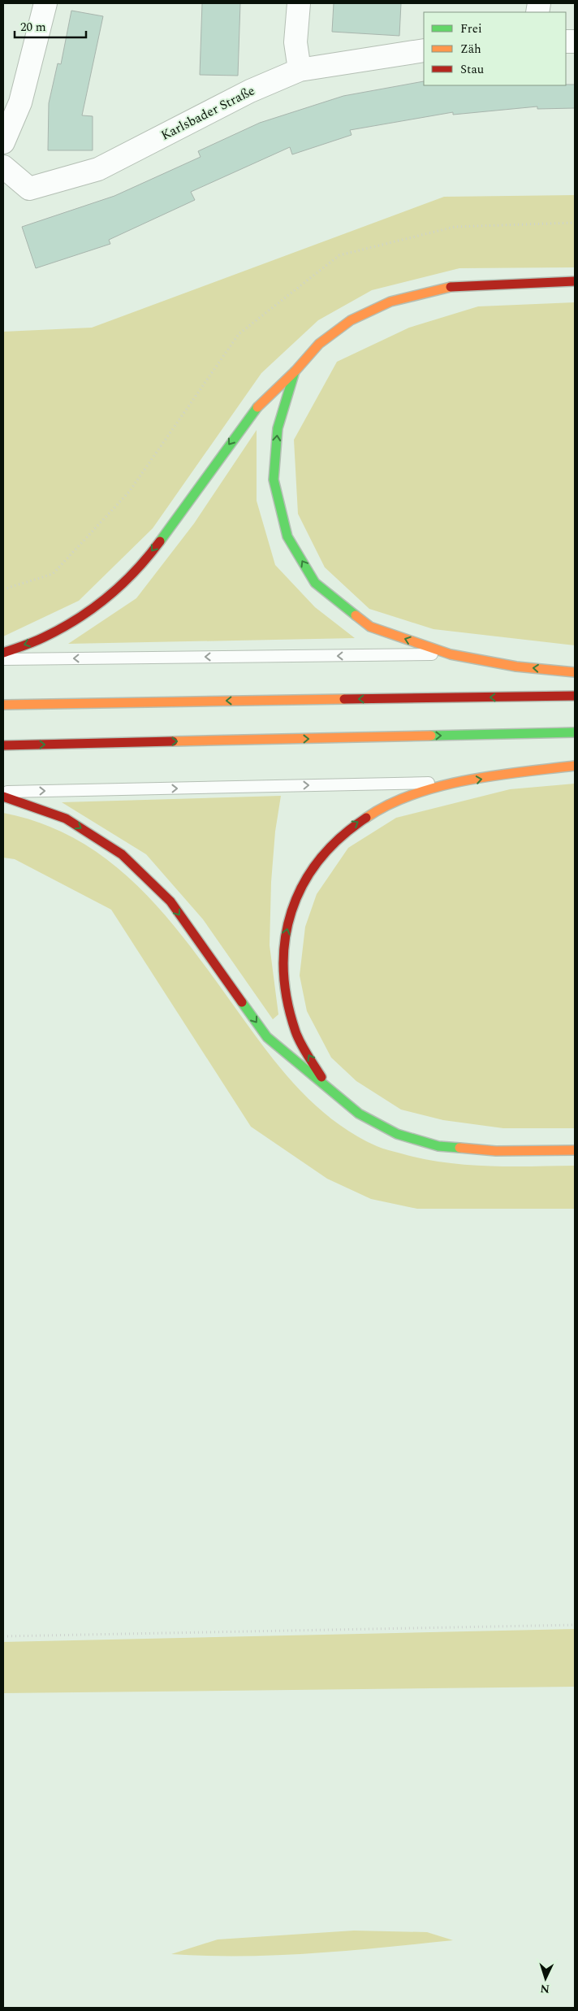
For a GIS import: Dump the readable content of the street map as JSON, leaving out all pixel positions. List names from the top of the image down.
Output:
{
  "streets": {
    "street": ["Karlsbader Straße"]
  },
  "legend": ["Frei", "Zäh", "Stau"],
  "scale_bar": "20 m",
  "north": "bottom"
}
